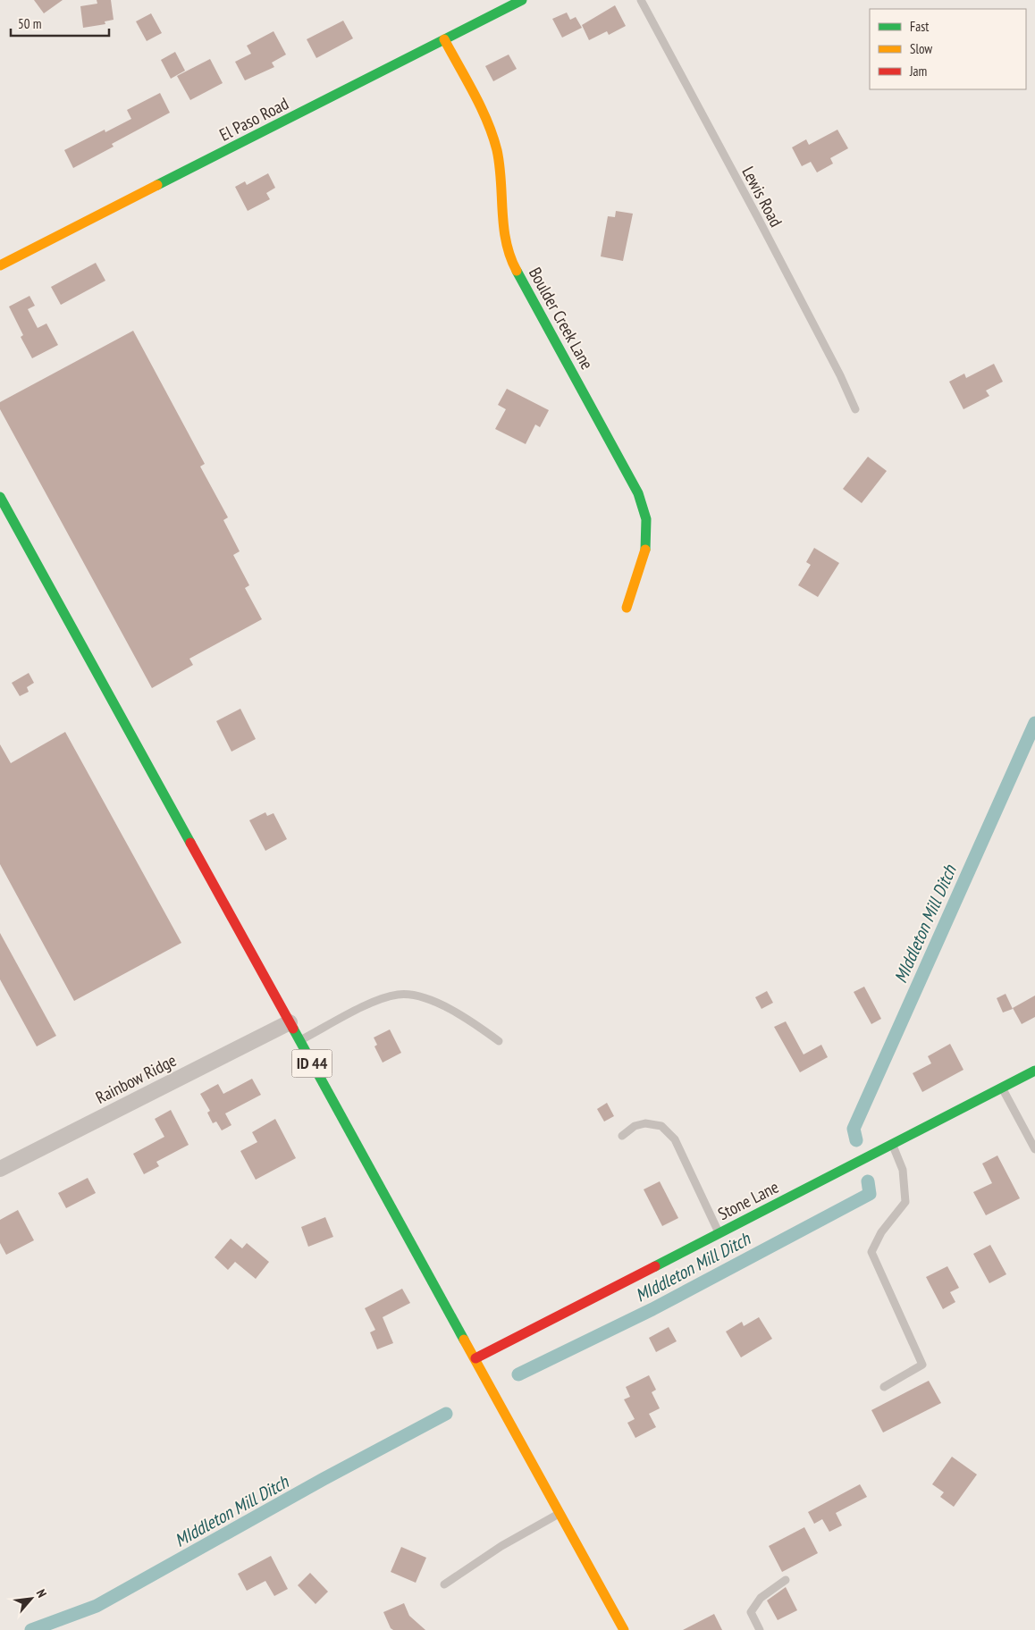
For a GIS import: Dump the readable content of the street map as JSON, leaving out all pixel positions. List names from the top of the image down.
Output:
{
  "streets": {
    "street": [
      "El Paso Road",
      "Boulder Creek Lane",
      "ID 44",
      "Rainbow Ridge",
      "Stone Lane"
    ],
    "lane": ["Lewis Road"]
  },
  "crossings": [
    ["El Paso Road", "Boulder Creek Lane"],
    ["ID 44", "Rainbow Ridge"],
    ["ID 44", "Stone Lane"]
  ],
  "water": ["MIddleton Mill Ditch"],
  "legend": ["Fast", "Slow", "Jam"],
  "scale_bar": "50 m",
  "north": "top right"
}
